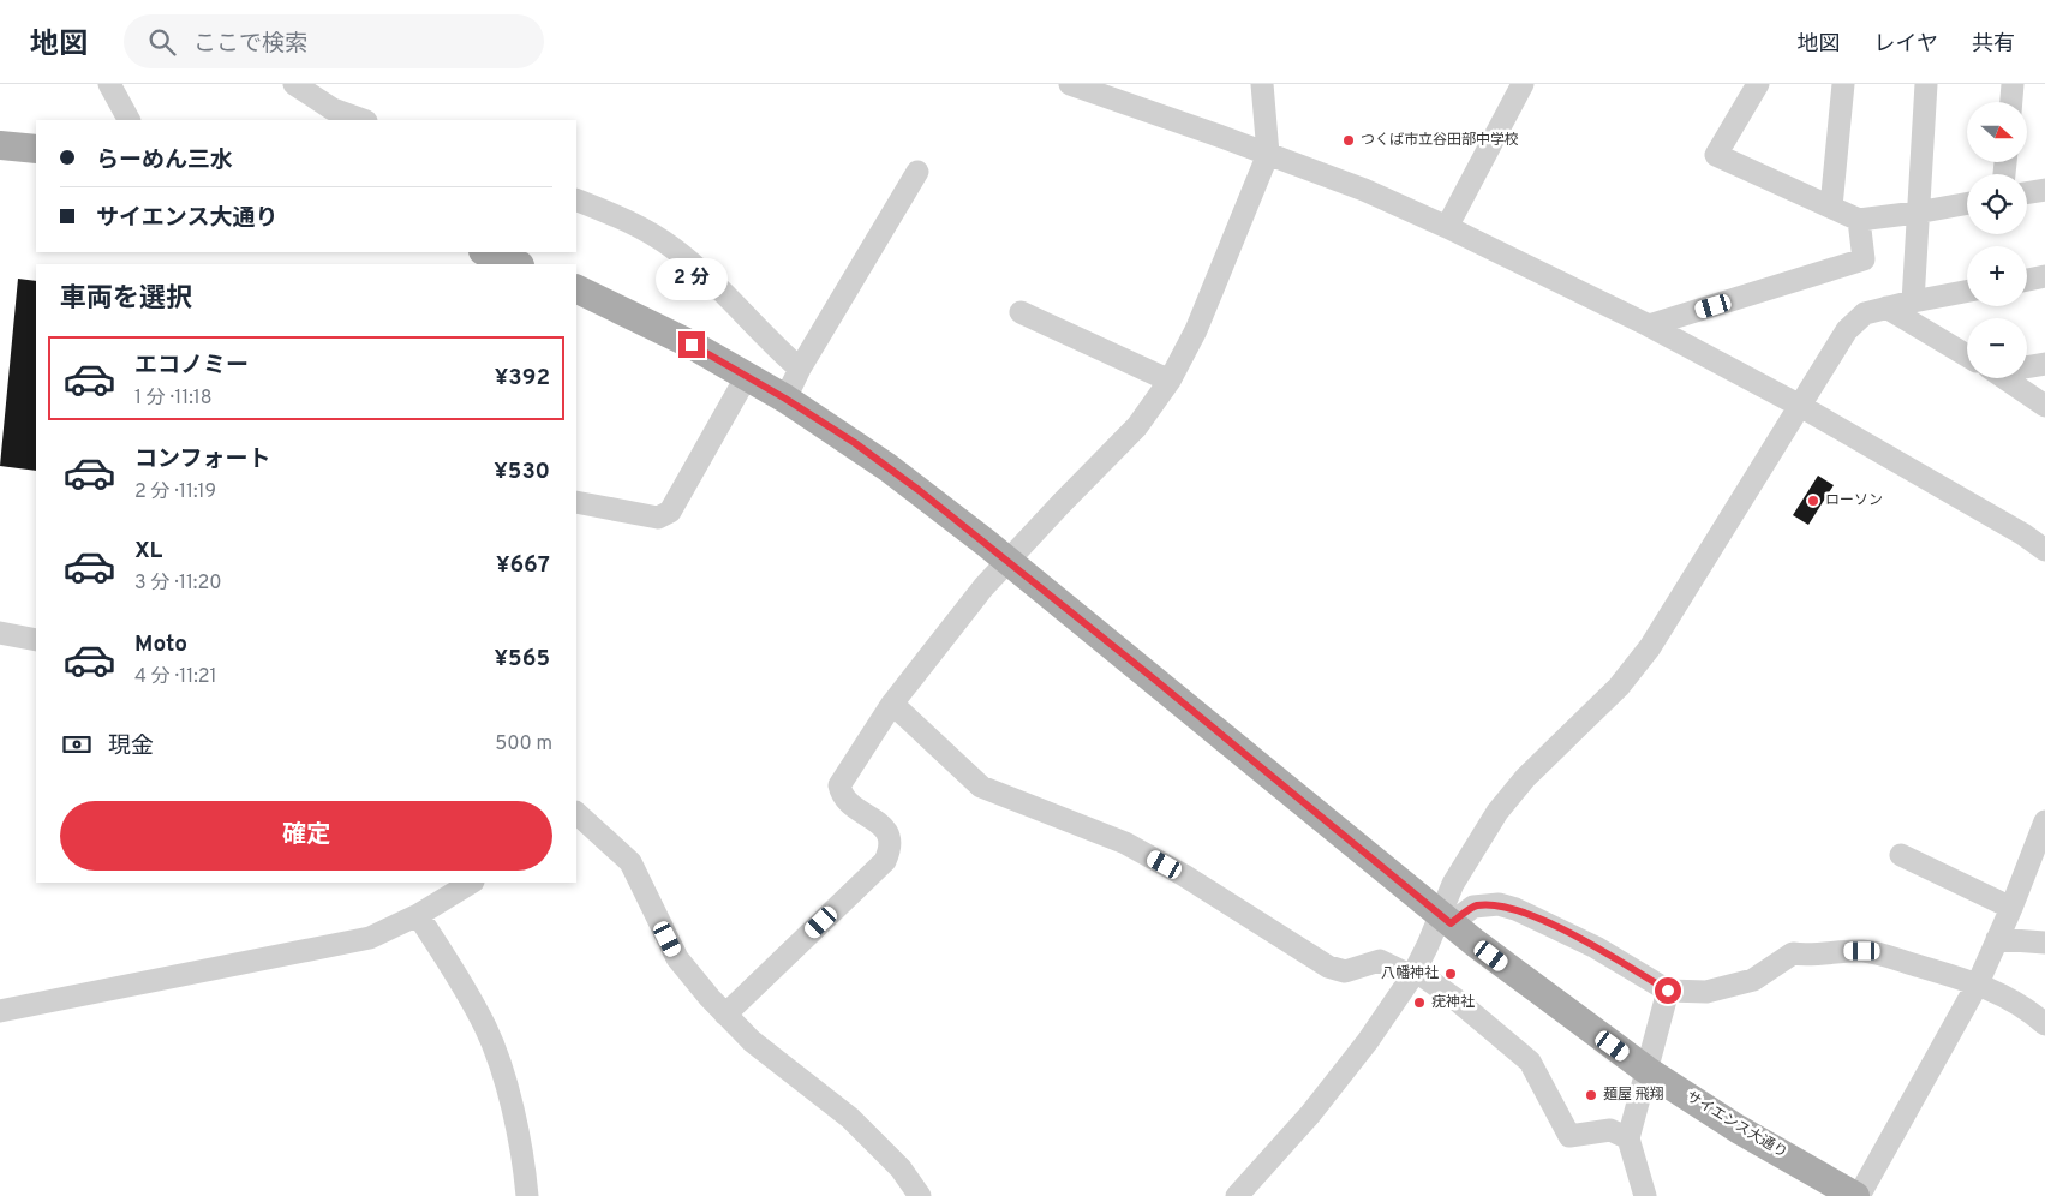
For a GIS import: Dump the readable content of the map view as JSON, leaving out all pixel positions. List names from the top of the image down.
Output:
{
  "streets": {
    "main road": ["サイエンス大通り"]
  },
  "places": [
    "つくば市立谷田部中学校",
    "ローソン",
    "八幡神社",
    "疣神社",
    "麺屋 飛翔"
  ],
  "north": "right",
  "page": {
    "header": "地図",
    "search": "ここで検索",
    "nav": ["地図", "レイヤ", "共有"],
    "map_buttons": ["+", "−"],
    "banner": ["らーめん三水", "サイエンス大通り"],
    "bubble": "2 分",
    "heading": "車両を選択",
    "list": [
      {
        "name": "エコノミー",
        "note": "1 分 · 11:18",
        "value": "¥392"
      },
      {
        "name": "コンフォート",
        "note": "2 分 · 11:19",
        "value": "¥530"
      },
      {
        "name": "XL",
        "note": "3 分 · 11:20",
        "value": "¥667"
      },
      {
        "name": "Moto",
        "note": "4 分 · 11:21",
        "value": "¥565"
      }
    ],
    "pay": ["現金", "500 m"],
    "buttons": "確定"
  }
}
